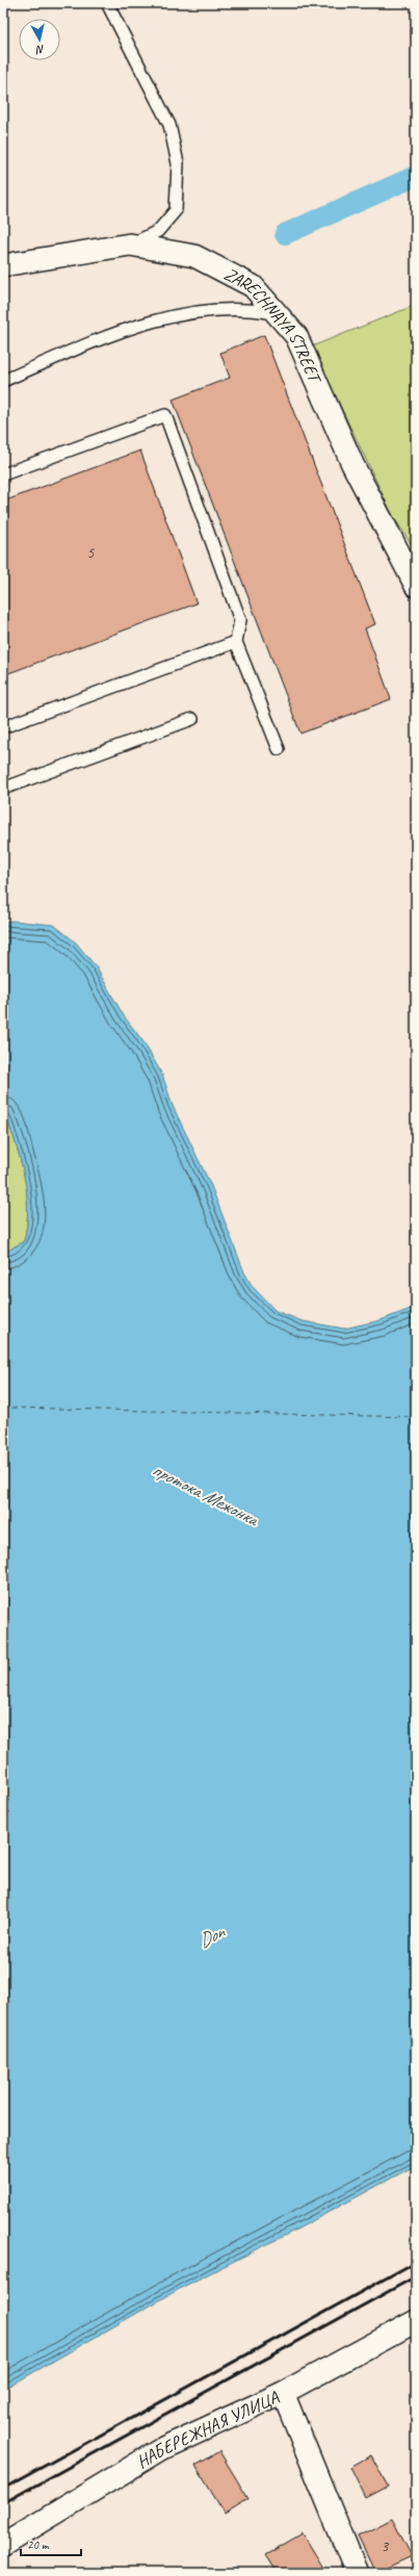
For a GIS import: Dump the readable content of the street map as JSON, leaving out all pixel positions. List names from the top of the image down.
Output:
{
  "streets": {
    "street": ["ZARECHNAYA STREET", "НАБЕРЕЖНАЯ УЛИЦА"]
  },
  "water": ["протока Межонка", "Don"],
  "house_numbers": ["5", "3"],
  "scale_bar": "20 m",
  "north": "bottom"
}
